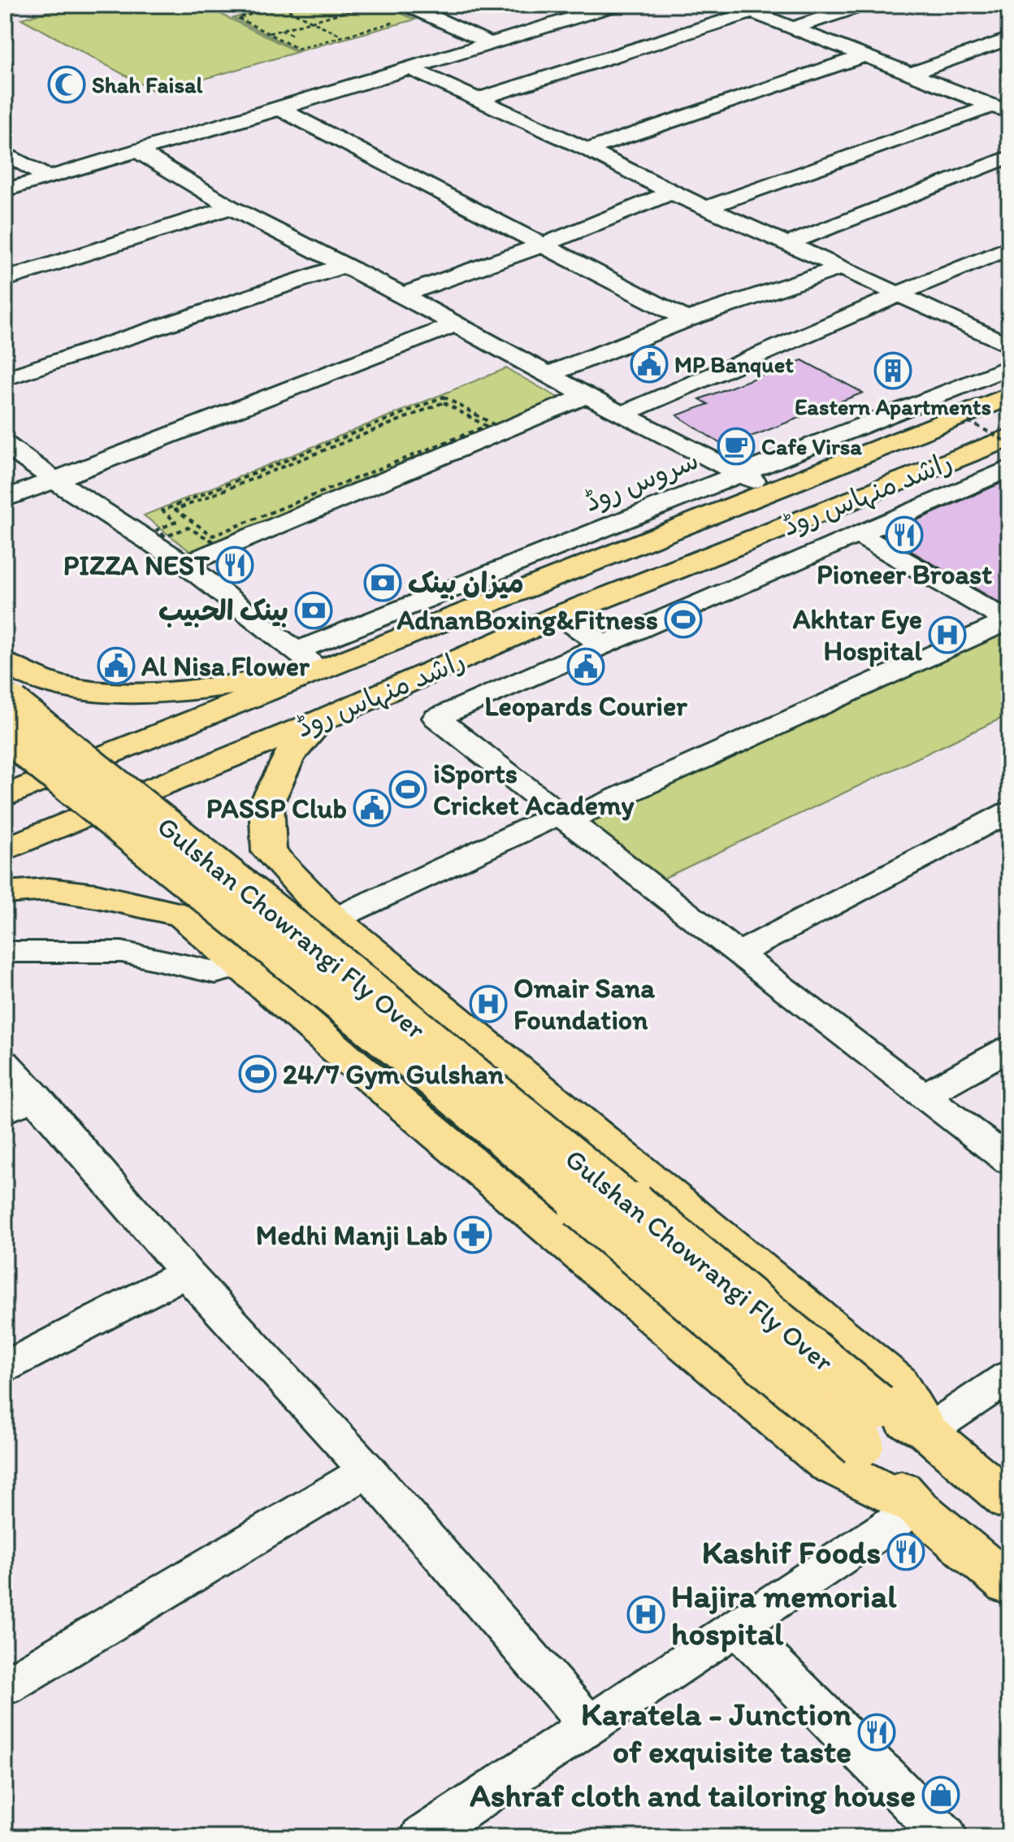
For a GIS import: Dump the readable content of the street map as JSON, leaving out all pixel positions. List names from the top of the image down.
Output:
{
  "streets": {
    "main road": ["راشد منہاس روڈ", "Gulshan Chowrangi Fly Over"],
    "street": ["سروس روڈ"]
  },
  "places": {
    "mosque": ["Shah Faisal"],
    "public building": [
      "MP Banquet",
      "Al Nisa Flower",
      "Leopards Courier",
      "PASSP Club"
    ],
    "building": ["Eastern Apartments"],
    "cafe": ["Cafe Virsa"],
    "restaurant": [
      "Pioneer Broast",
      "PIZZA NEST",
      "Kashif Foods",
      "Karatela - Junction of exquisite taste"
    ],
    "bank": ["میزان بینک", "بينک الحبيب"],
    "sports": ["AdnanBoxing&Fitness", "iSports Cricket Academy", "24/7 Gym Gulshan"],
    "hospital": ["Akhtar Eye Hospital", "Omair Sana Foundation", "Hajira memorial hospital"],
    "pharmacy": ["Medhi Manji Lab"],
    "shop": ["Ashraf cloth and tailoring house"]
  }
}
